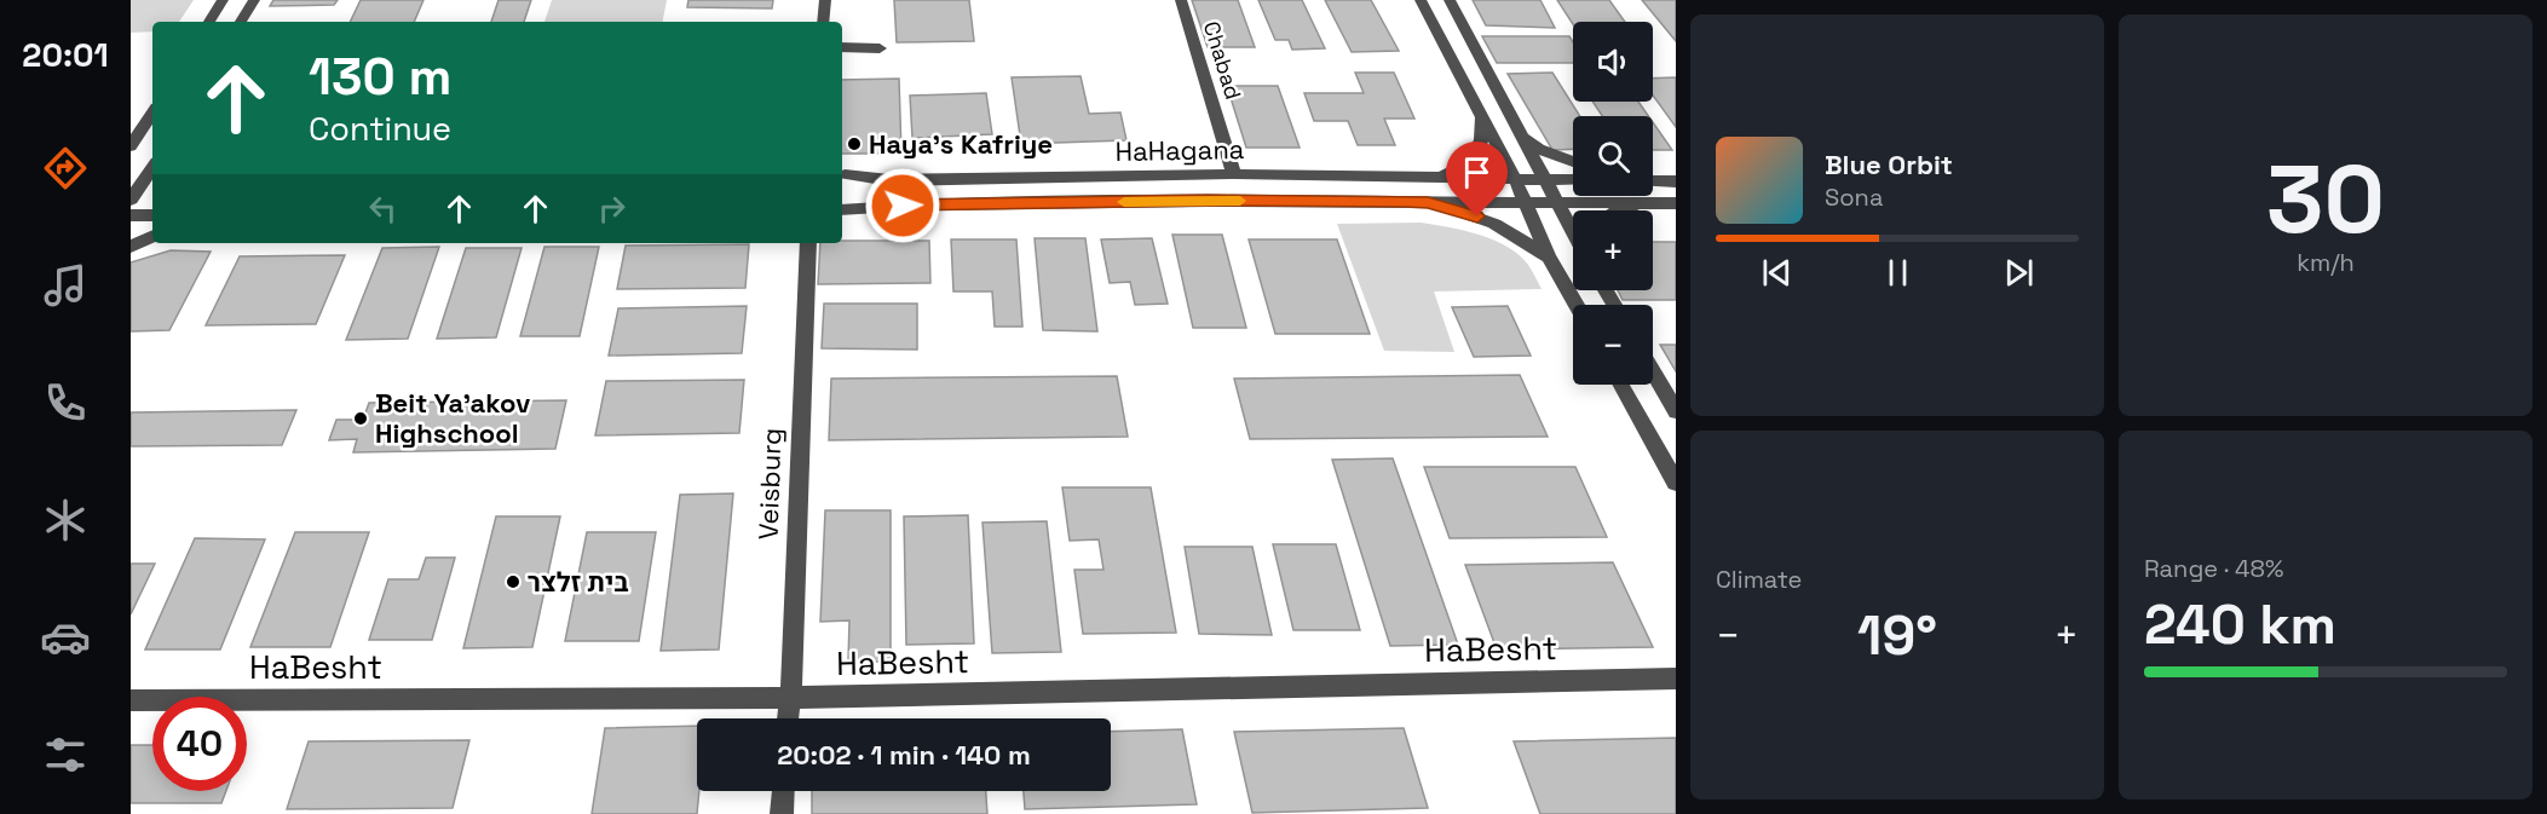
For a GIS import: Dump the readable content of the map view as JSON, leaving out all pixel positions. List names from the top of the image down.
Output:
{
  "streets": {
    "street": [
      "Chabad",
      "HaHagana",
      "Veisburg",
      "HaBesht"
    ]
  },
  "crossings": [
    ["Chabad", "HaHagana"],
    ["Veisburg", "HaBesht"]
  ],
  "places": ["Haya's Kafriye", "Beit Ya'akov Highschool", "בית זלצר"],
  "page": {
    "tabs": "20:01",
    "tile": [
      ["30", "km/h"],
      "Climate",
      ["Range · 48%", "240 km"]
    ],
    "map_buttons": ["+", "−"],
    "turn": ["130 m", "Continue"],
    "song": ["Blue Orbit", "Sona"],
    "heat": ["−", "19°", "+"],
    "limit": "40",
    "trip": "20:02 · 1 min · 140 m"
  }
}
